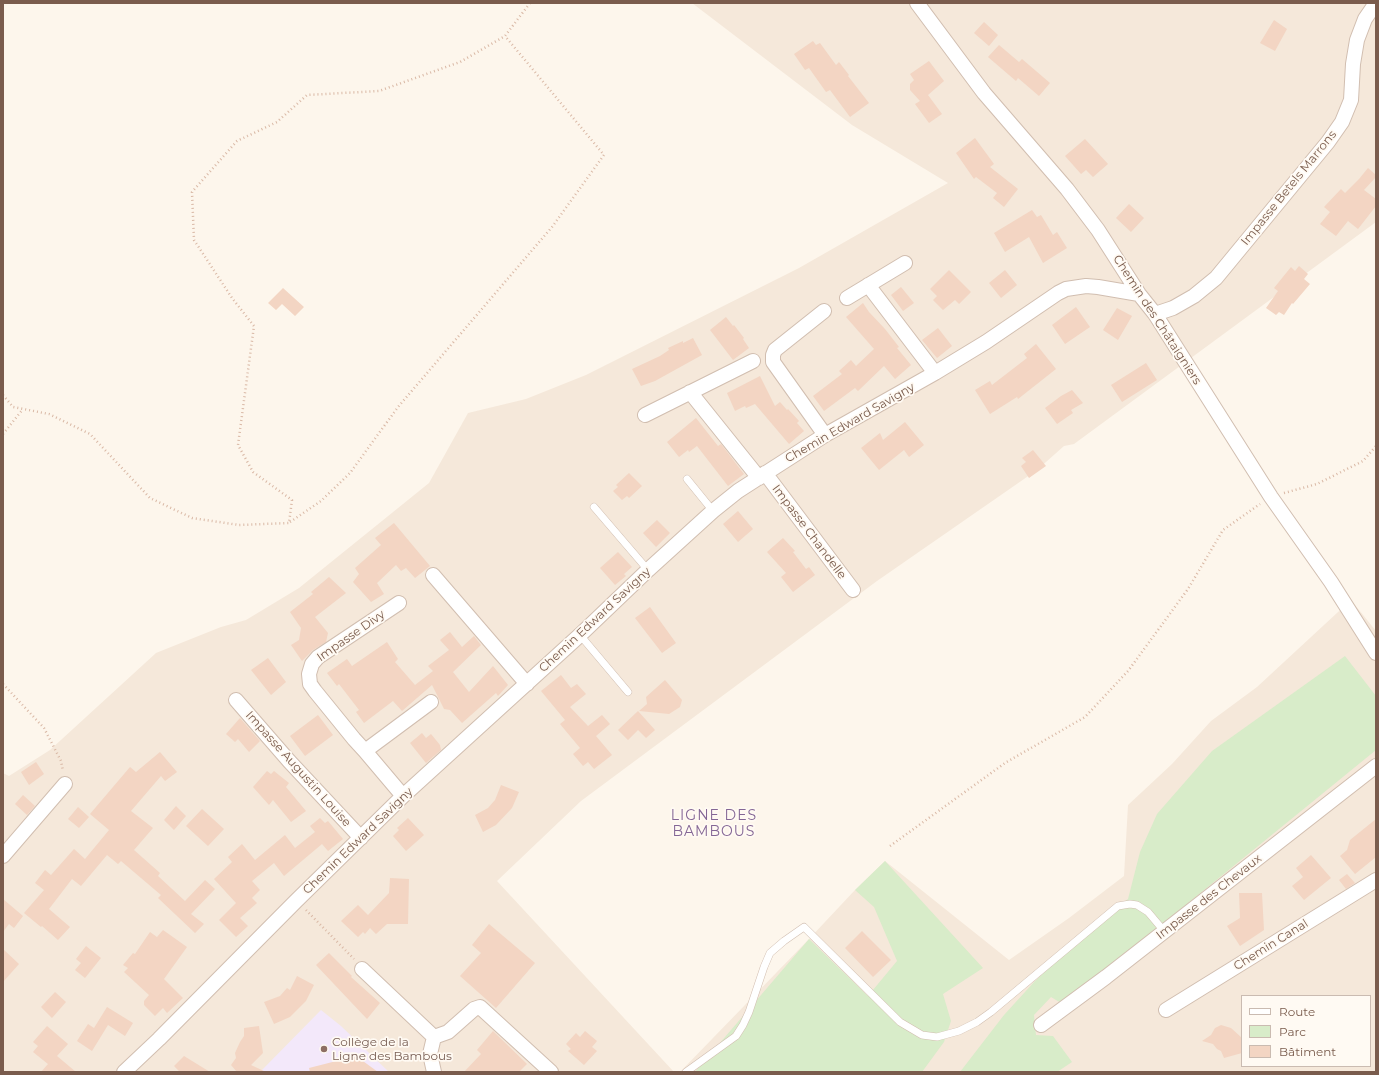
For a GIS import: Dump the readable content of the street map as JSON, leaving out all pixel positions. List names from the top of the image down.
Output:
{
  "streets": {
    "street": [
      "Impasse Betels Marrons",
      "Chemin des Châtaigniers",
      "Chemin Edward Savigny",
      "Impasse Chandelle",
      "Impasse Divy",
      "Impasse Augustin Louise",
      "Impasse des Chevaux",
      "Chemin Canal"
    ]
  },
  "crossings": [
    ["Impasse Betels Marrons", "Chemin des Châtaigniers"],
    ["Chemin des Châtaigniers", "Chemin Edward Savigny"],
    ["Chemin Edward Savigny", "Impasse Chandelle"],
    ["Chemin Edward Savigny", "Impasse Divy"],
    ["Chemin Edward Savigny", "Impasse Augustin Louise"]
  ],
  "districts": ["LIGNE DES BAMBOUS"],
  "places": ["Collège de la Ligne des Bambous"],
  "legend": ["Route", "Parc", "Bâtiment"]
}
